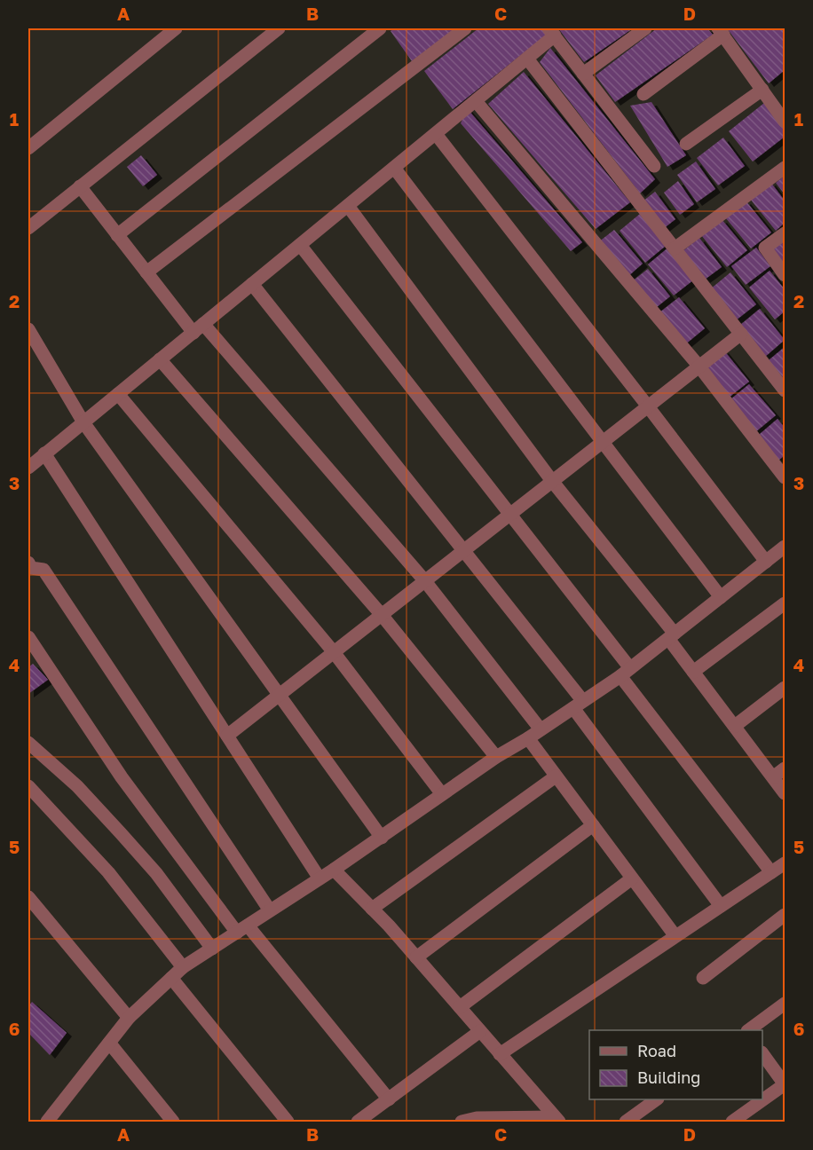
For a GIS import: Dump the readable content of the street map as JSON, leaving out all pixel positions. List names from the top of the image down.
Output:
{
  "legend": ["Road", "Building"],
  "grid": {
    "columns": [
      "A",
      "B",
      "C",
      "D"
    ],
    "rows": [
      "1",
      "2",
      "3",
      "4",
      "5",
      "6"
    ]
  }
}
